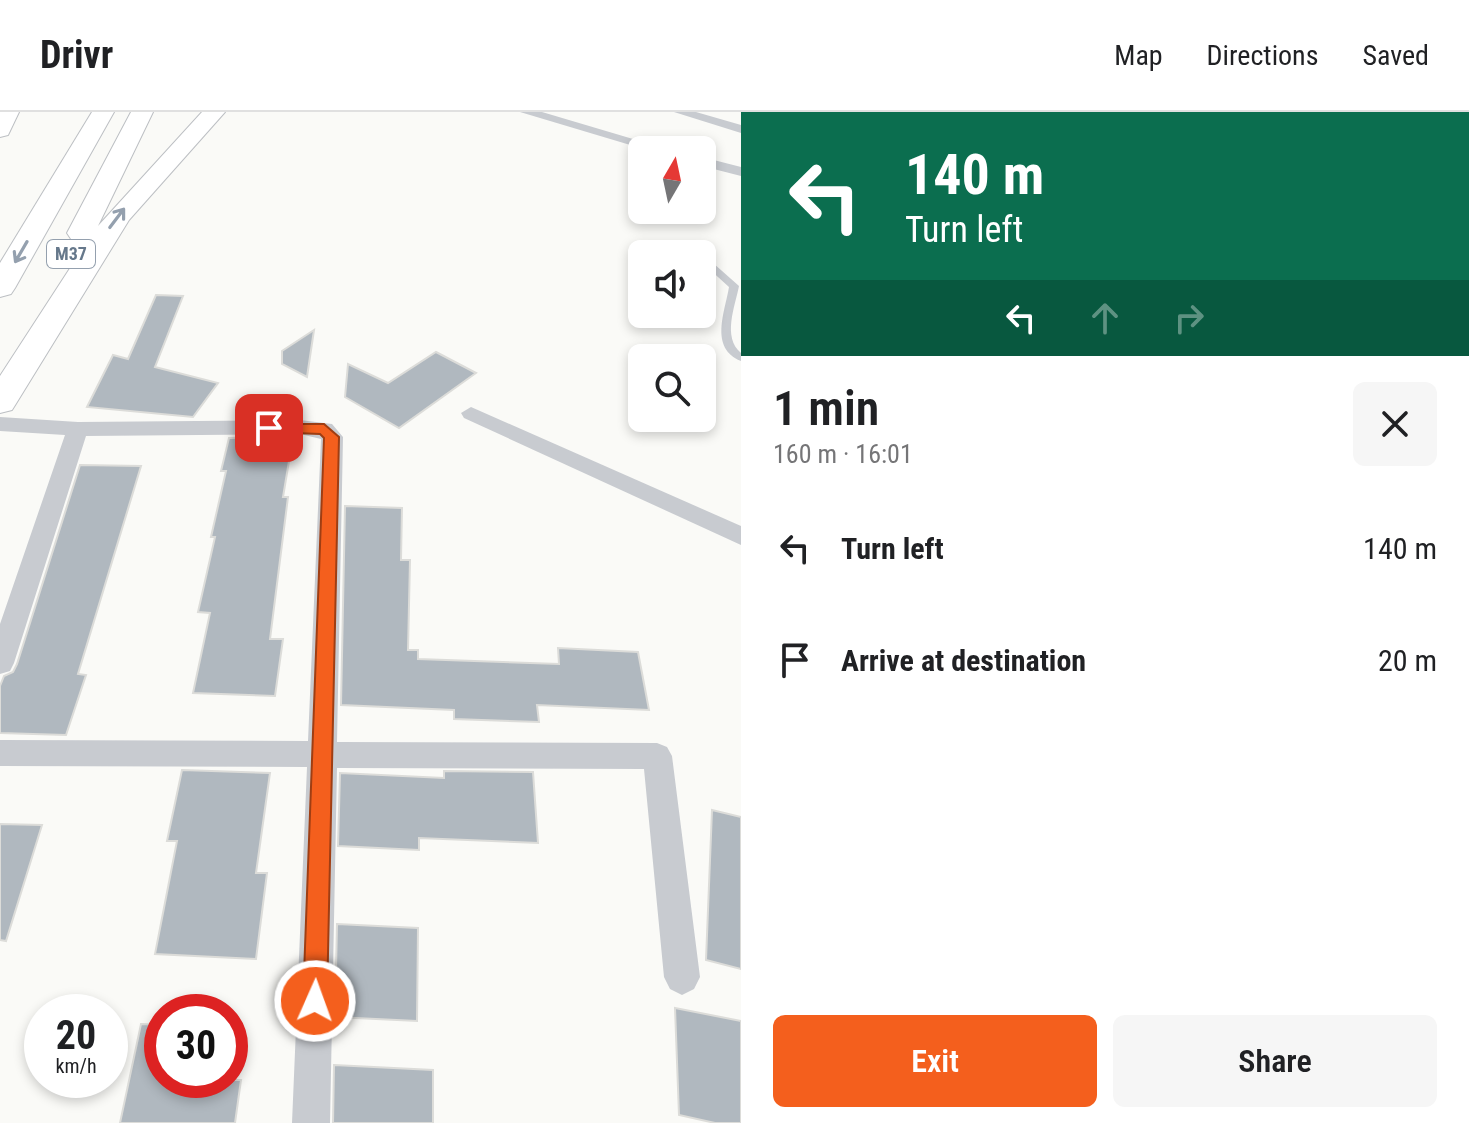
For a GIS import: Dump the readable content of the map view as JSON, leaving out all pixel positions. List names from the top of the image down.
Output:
{
  "streets": {
    "highway": ["M37"]
  },
  "north": "top",
  "page": {
    "header": "Drivr",
    "nav": ["Map", "Directions", "Saved"],
    "turn": ["140 m", "Turn left"],
    "heading": ["1 min", "160 m · 16:01"],
    "list": [
      {
        "name": "Turn left",
        "value": "140 m"
      },
      {
        "name": "Arrive at destination",
        "value": "20 m"
      }
    ],
    "speed": "20 km/h",
    "limit": "30",
    "buttons": ["Exit", "Share"]
  }
}
